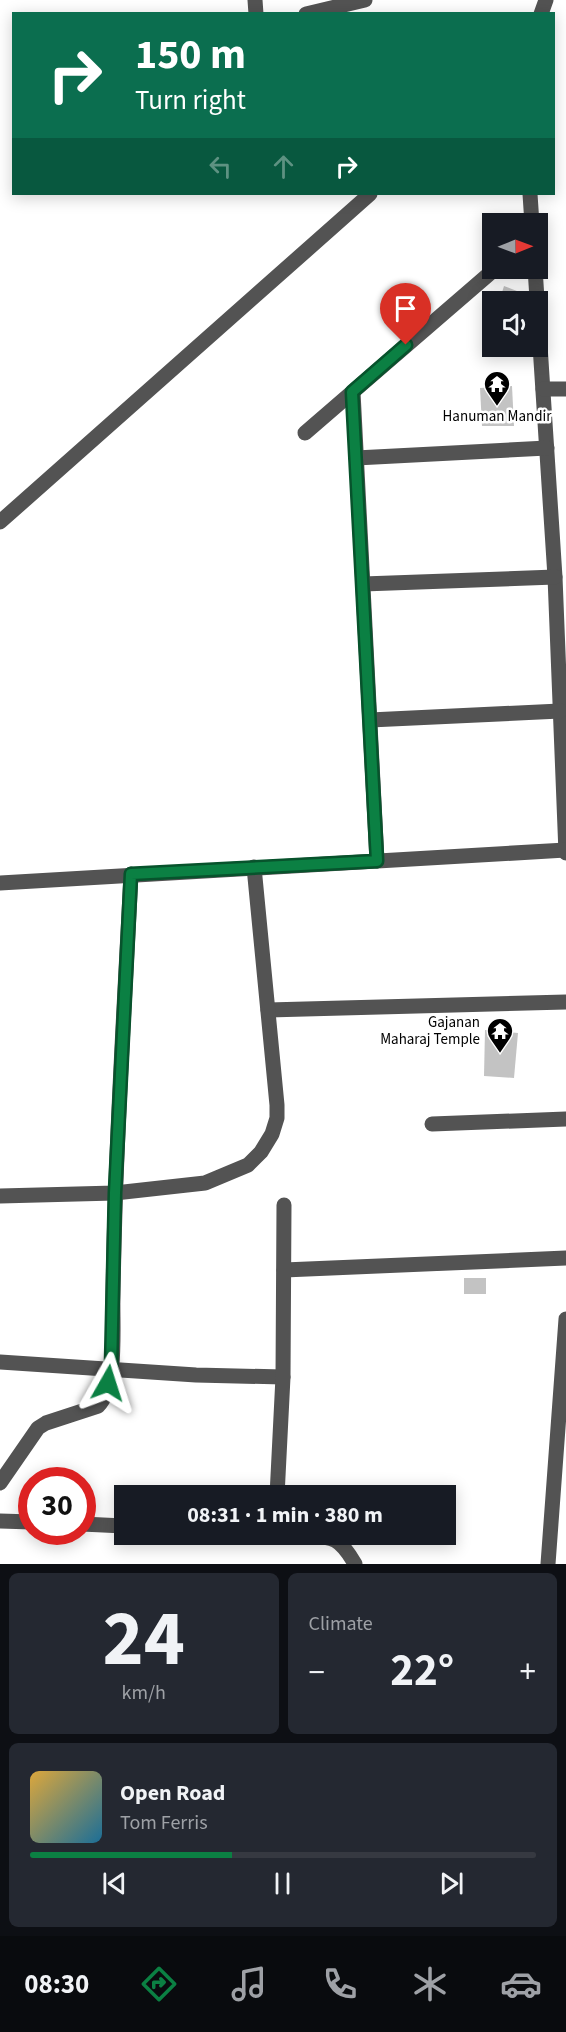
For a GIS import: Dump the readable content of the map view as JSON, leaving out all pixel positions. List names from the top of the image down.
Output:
{
  "places": {
    "temple": ["Hanuman Mandir", "Gajanan Maharaj Temple"]
  },
  "north": "right",
  "page": {
    "turn": ["150 m", "Turn right"],
    "limit": "30",
    "trip": "08:31 · 1 min · 380 m",
    "tile": [
      ["24", "km/h"],
      "Climate"
    ],
    "heat": ["−", "22°", "+"],
    "song": ["Open Road", "Tom Ferris"],
    "tabs": "08:30"
  }
}
